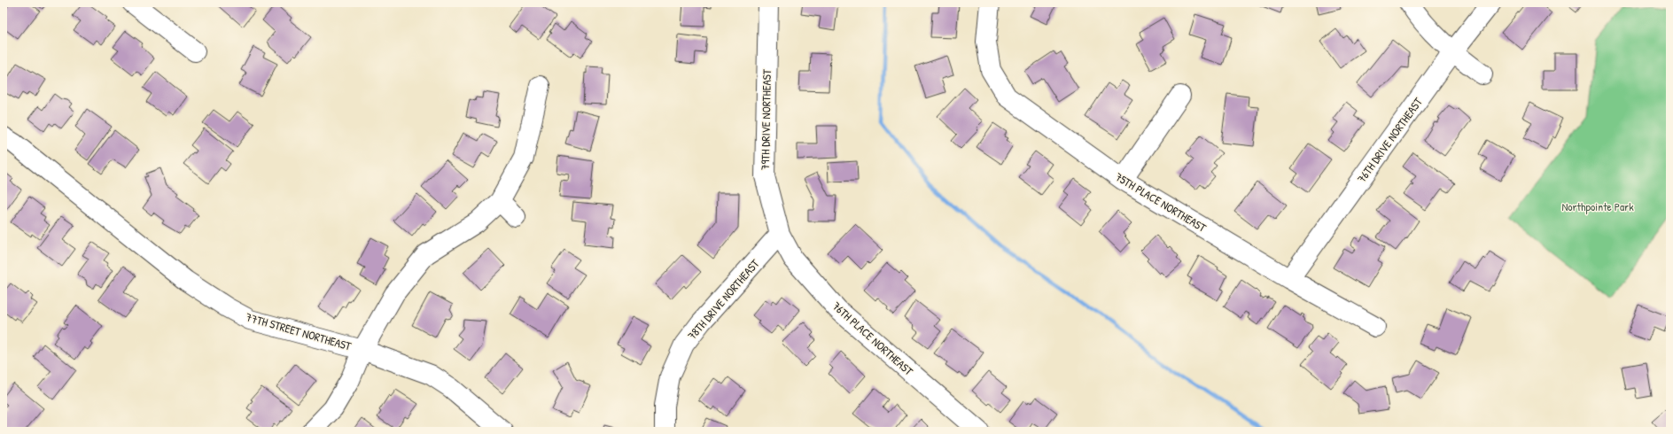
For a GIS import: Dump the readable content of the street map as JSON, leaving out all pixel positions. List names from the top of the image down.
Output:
{
  "streets": {
    "street": [
      "79TH DRIVE NORTHEAST",
      "76TH DRIVE NORTHEAST",
      "75TH PLACE NORTHEAST",
      "78TH DRIVE NORTHEAST",
      "77TH STREET NORTHEAST",
      "76TH PLACE NORTHEAST"
    ]
  },
  "crossings": [
    ["79TH DRIVE NORTHEAST", "78TH DRIVE NORTHEAST"],
    ["79TH DRIVE NORTHEAST", "76TH PLACE NORTHEAST"],
    ["76TH DRIVE NORTHEAST", "75TH PLACE NORTHEAST"],
    ["78TH DRIVE NORTHEAST", "76TH PLACE NORTHEAST"]
  ],
  "parks": ["Northpointe Park"]
}
